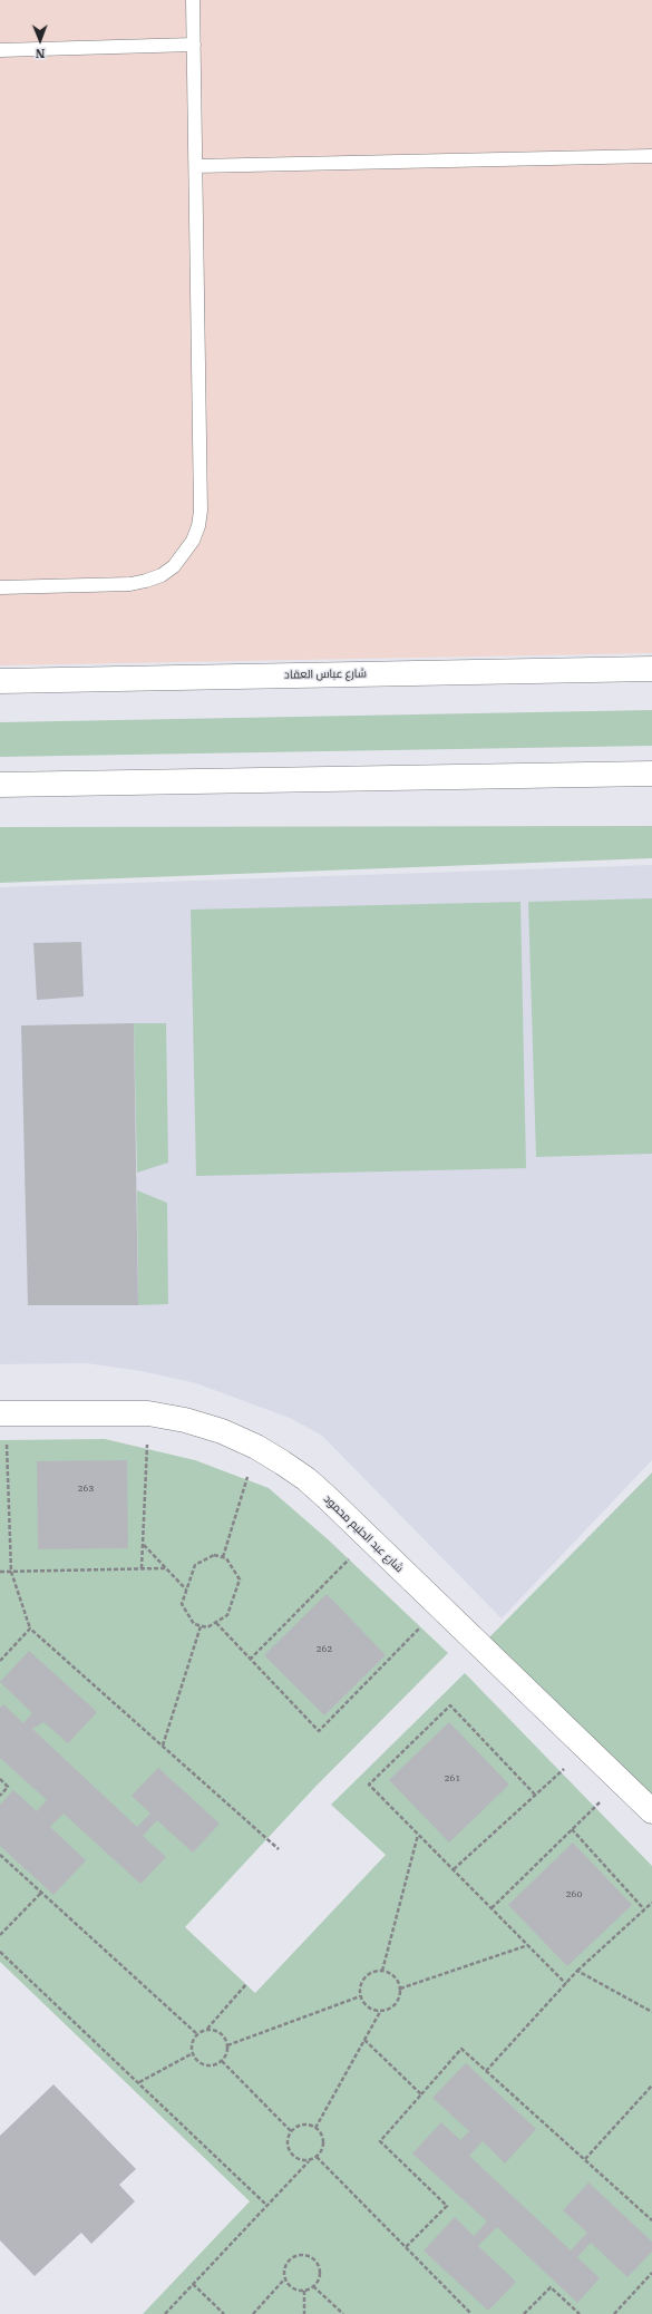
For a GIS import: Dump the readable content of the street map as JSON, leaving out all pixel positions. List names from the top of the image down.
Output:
{
  "streets": {
    "street": ["شارع عباس العقاد", "شارع عبد الحليم محمود"]
  },
  "house_numbers": [
    "263",
    "262",
    "261",
    "260"
  ],
  "north": "bottom"
}
